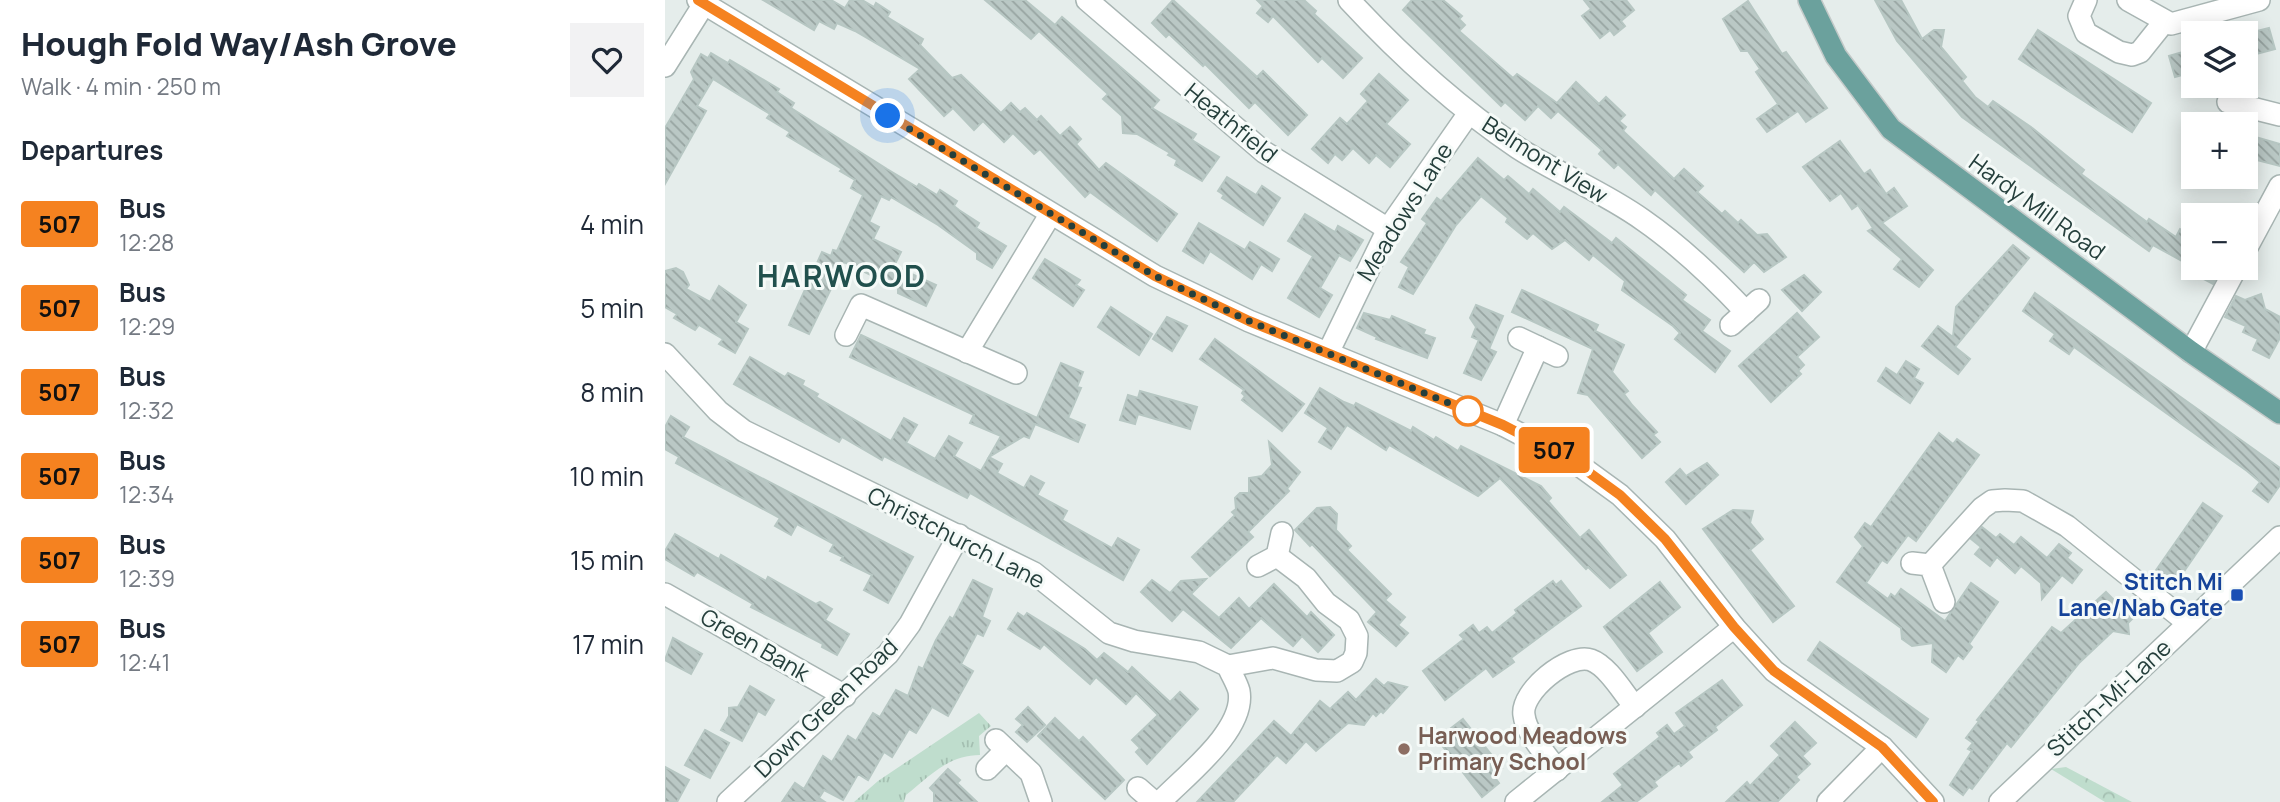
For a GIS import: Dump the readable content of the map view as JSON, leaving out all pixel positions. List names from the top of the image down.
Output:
{
  "streets": {
    "main road": ["Hardy Mill Road"],
    "street": [
      "Heathfield",
      "Belmont View",
      "Meadows Lane",
      "Christchurch Lane",
      "Green Bank",
      "Stitch-Mi-Lane",
      "Down Green Road"
    ]
  },
  "crossings": [
    ["Heathfield", "Meadows Lane"],
    ["Belmont View", "Meadows Lane"],
    ["Christchurch Lane", "Down Green Road"],
    ["Green Bank", "Down Green Road"]
  ],
  "districts": ["HARWOOD"],
  "places": {
    "transit": ["Stitch Mi Lane/Nab Gate"],
    "other": ["Harwood Meadows Primary School"]
  },
  "lines": ["bus line 507"],
  "page": {
    "heading": [
      ["Hough Fold Way/Ash Grove", "Walk · 4 min · 250 m"],
      "Departures"
    ],
    "on_map": "507",
    "map_buttons": ["+", "−"],
    "list": [
      {
        "mark": "507",
        "name": "Bus",
        "note": "12:28",
        "value": "4 min"
      },
      {
        "mark": "507",
        "name": "Bus",
        "note": "12:29",
        "value": "5 min"
      },
      {
        "mark": "507",
        "name": "Bus",
        "note": "12:32",
        "value": "8 min"
      },
      {
        "mark": "507",
        "name": "Bus",
        "note": "12:34",
        "value": "10 min"
      },
      {
        "mark": "507",
        "name": "Bus",
        "note": "12:39",
        "value": "15 min"
      },
      {
        "mark": "507",
        "name": "Bus",
        "note": "12:41",
        "value": "17 min"
      }
    ]
  }
}
